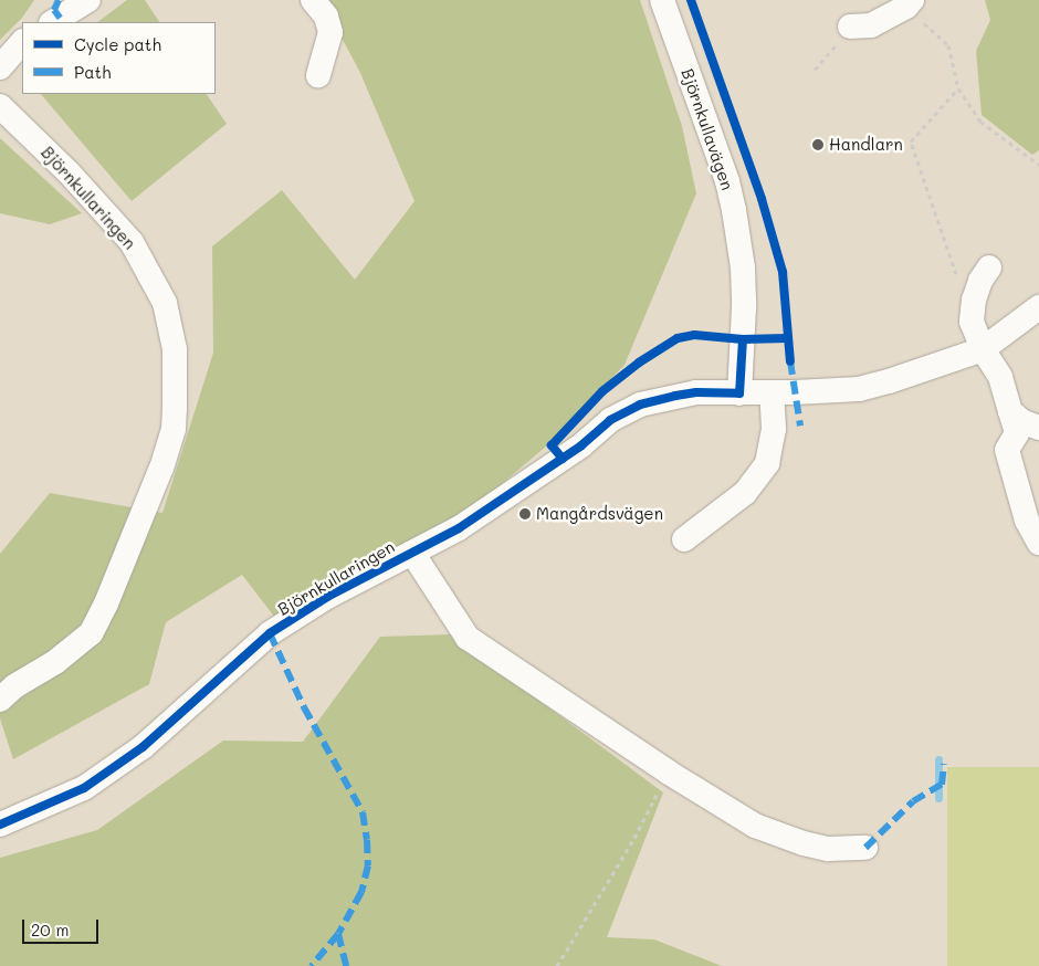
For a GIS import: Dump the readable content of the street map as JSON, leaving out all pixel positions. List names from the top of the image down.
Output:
{
  "streets": {
    "street": ["Björnkullavägen", "Björnkullaringen"]
  },
  "crossings": [
    ["Björnkullavägen", "Björnkullaringen"]
  ],
  "places": ["Handlarn", "Mangårdsvägen"],
  "legend": ["Cycle path", "Path"],
  "scale_bar": "20 m"
}
